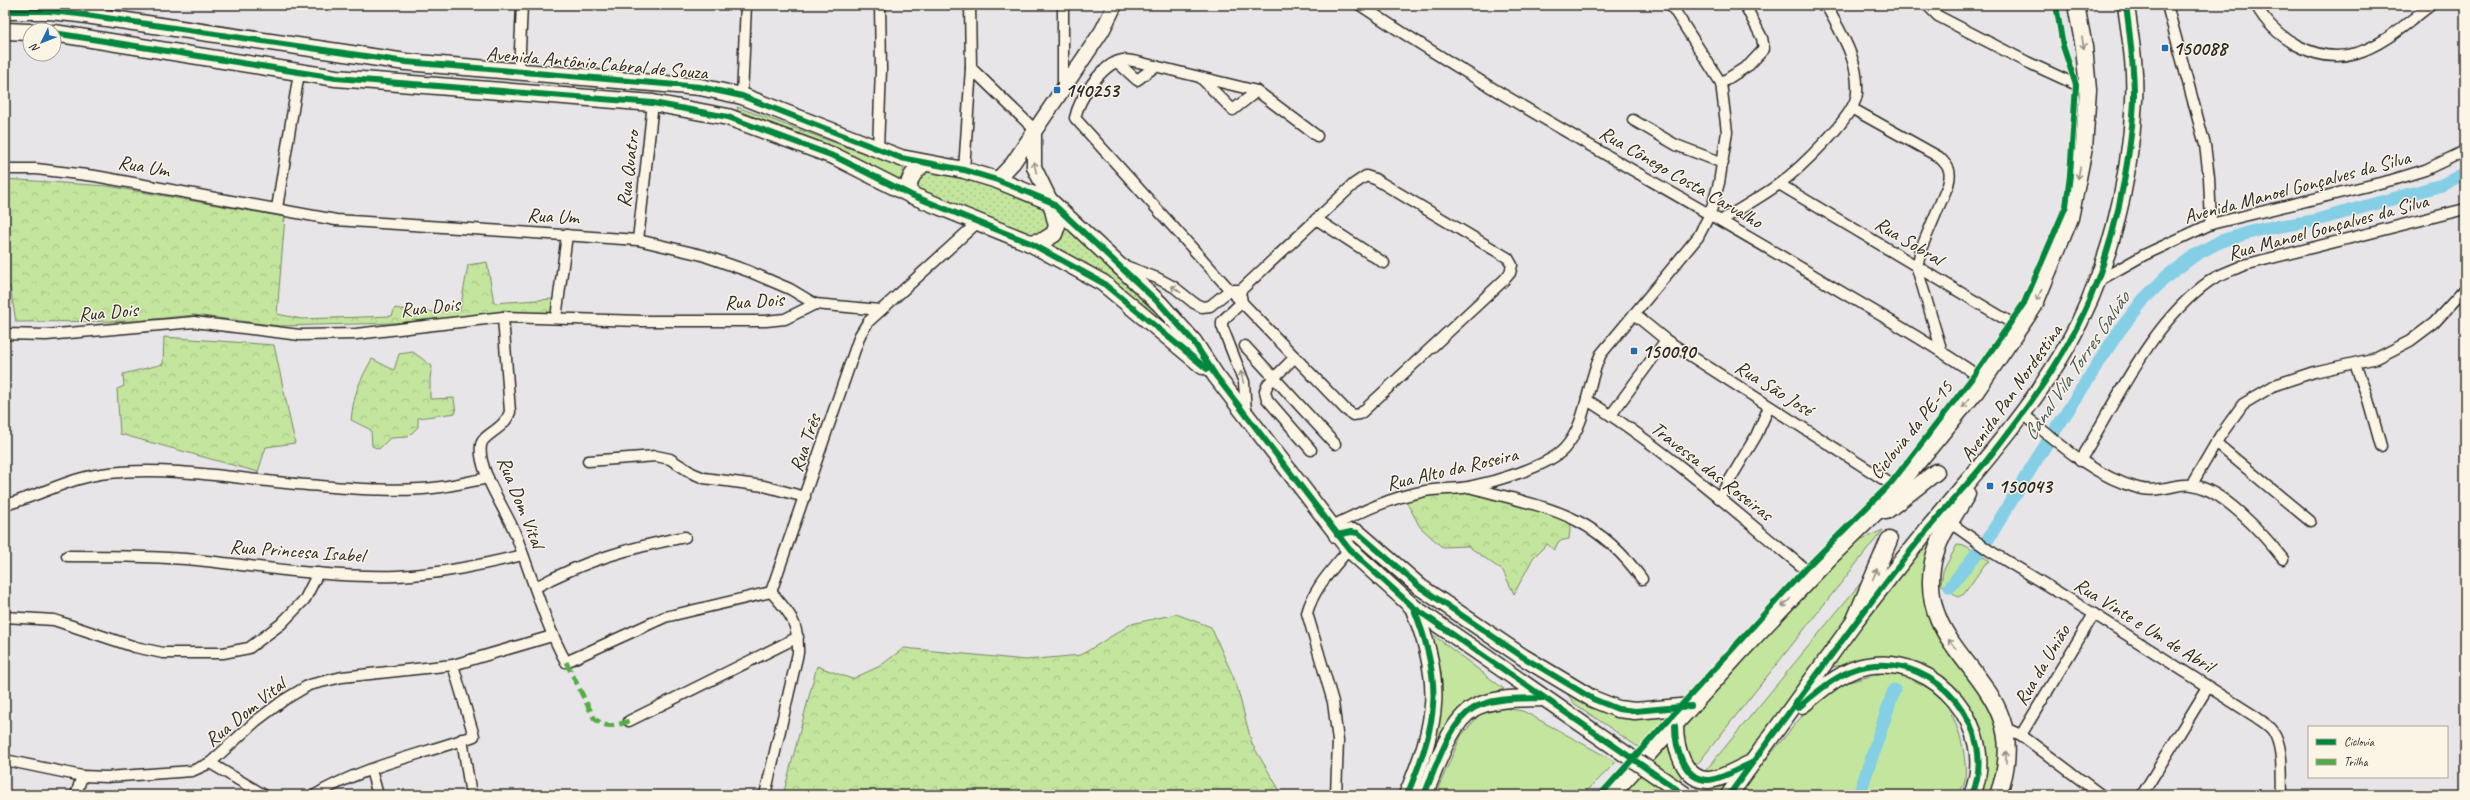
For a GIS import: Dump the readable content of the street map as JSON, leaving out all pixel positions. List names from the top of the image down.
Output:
{
  "streets": {
    "highway": ["Avenida Antônio Cabral de Souza", "Avenida Pan Nordestina"],
    "street": [
      "Rua Um",
      "Rua Quatro",
      "Rua Cônego Costa Carvalho",
      "Avenida Manoel Gonçalves da Silva",
      "Rua Manoel Gonçalves da Silva",
      "Rua Sobral",
      "Rua Dois",
      "Rua São José",
      "Rua Três",
      "Rua Alto da Roseira",
      "Travessa das Roseiras",
      "Rua Dom Vital",
      "Rua Princesa Isabel",
      "Rua Vinte e Um de Abril",
      "Rua da União"
    ],
    "cycle path": ["Ciclovia da PE-15"]
  },
  "crossings": [
    ["Avenida Antônio Cabral de Souza", "Rua Quatro"],
    ["Avenida Antônio Cabral de Souza", "Rua Três"],
    ["Avenida Antônio Cabral de Souza", "Rua Alto da Roseira"],
    ["Rua Um", "Rua Quatro"],
    ["Rua Um", "Rua Dois"],
    ["Rua Cônego Costa Carvalho", "Avenida Pan Nordestina"],
    ["Rua Cônego Costa Carvalho", "Rua Alto da Roseira"],
    ["Avenida Manoel Gonçalves da Silva", "Avenida Pan Nordestina"],
    ["Rua Sobral", "Avenida Pan Nordestina"],
    ["Rua Dois", "Rua Dom Vital"],
    ["Rua São José", "Avenida Pan Nordestina"],
    ["Rua São José", "Rua Alto da Roseira"],
    ["Avenida Pan Nordestina", "Travessa das Roseiras"],
    ["Avenida Pan Nordestina", "Rua Vinte e Um de Abril"],
    ["Rua Três", "Rua Dom Vital"],
    ["Rua Alto da Roseira", "Travessa das Roseiras"],
    ["Rua Dom Vital", "Rua Princesa Isabel"],
    ["Rua Vinte e Um de Abril", "Rua da União"]
  ],
  "water": ["Canal Vila Torres Galvão"],
  "places": {
    "transit": [
      "150088",
      "140253",
      "150090",
      "150043"
    ]
  },
  "legend": ["Ciclovia", "Trilha"],
  "north": "bottom left"
}
